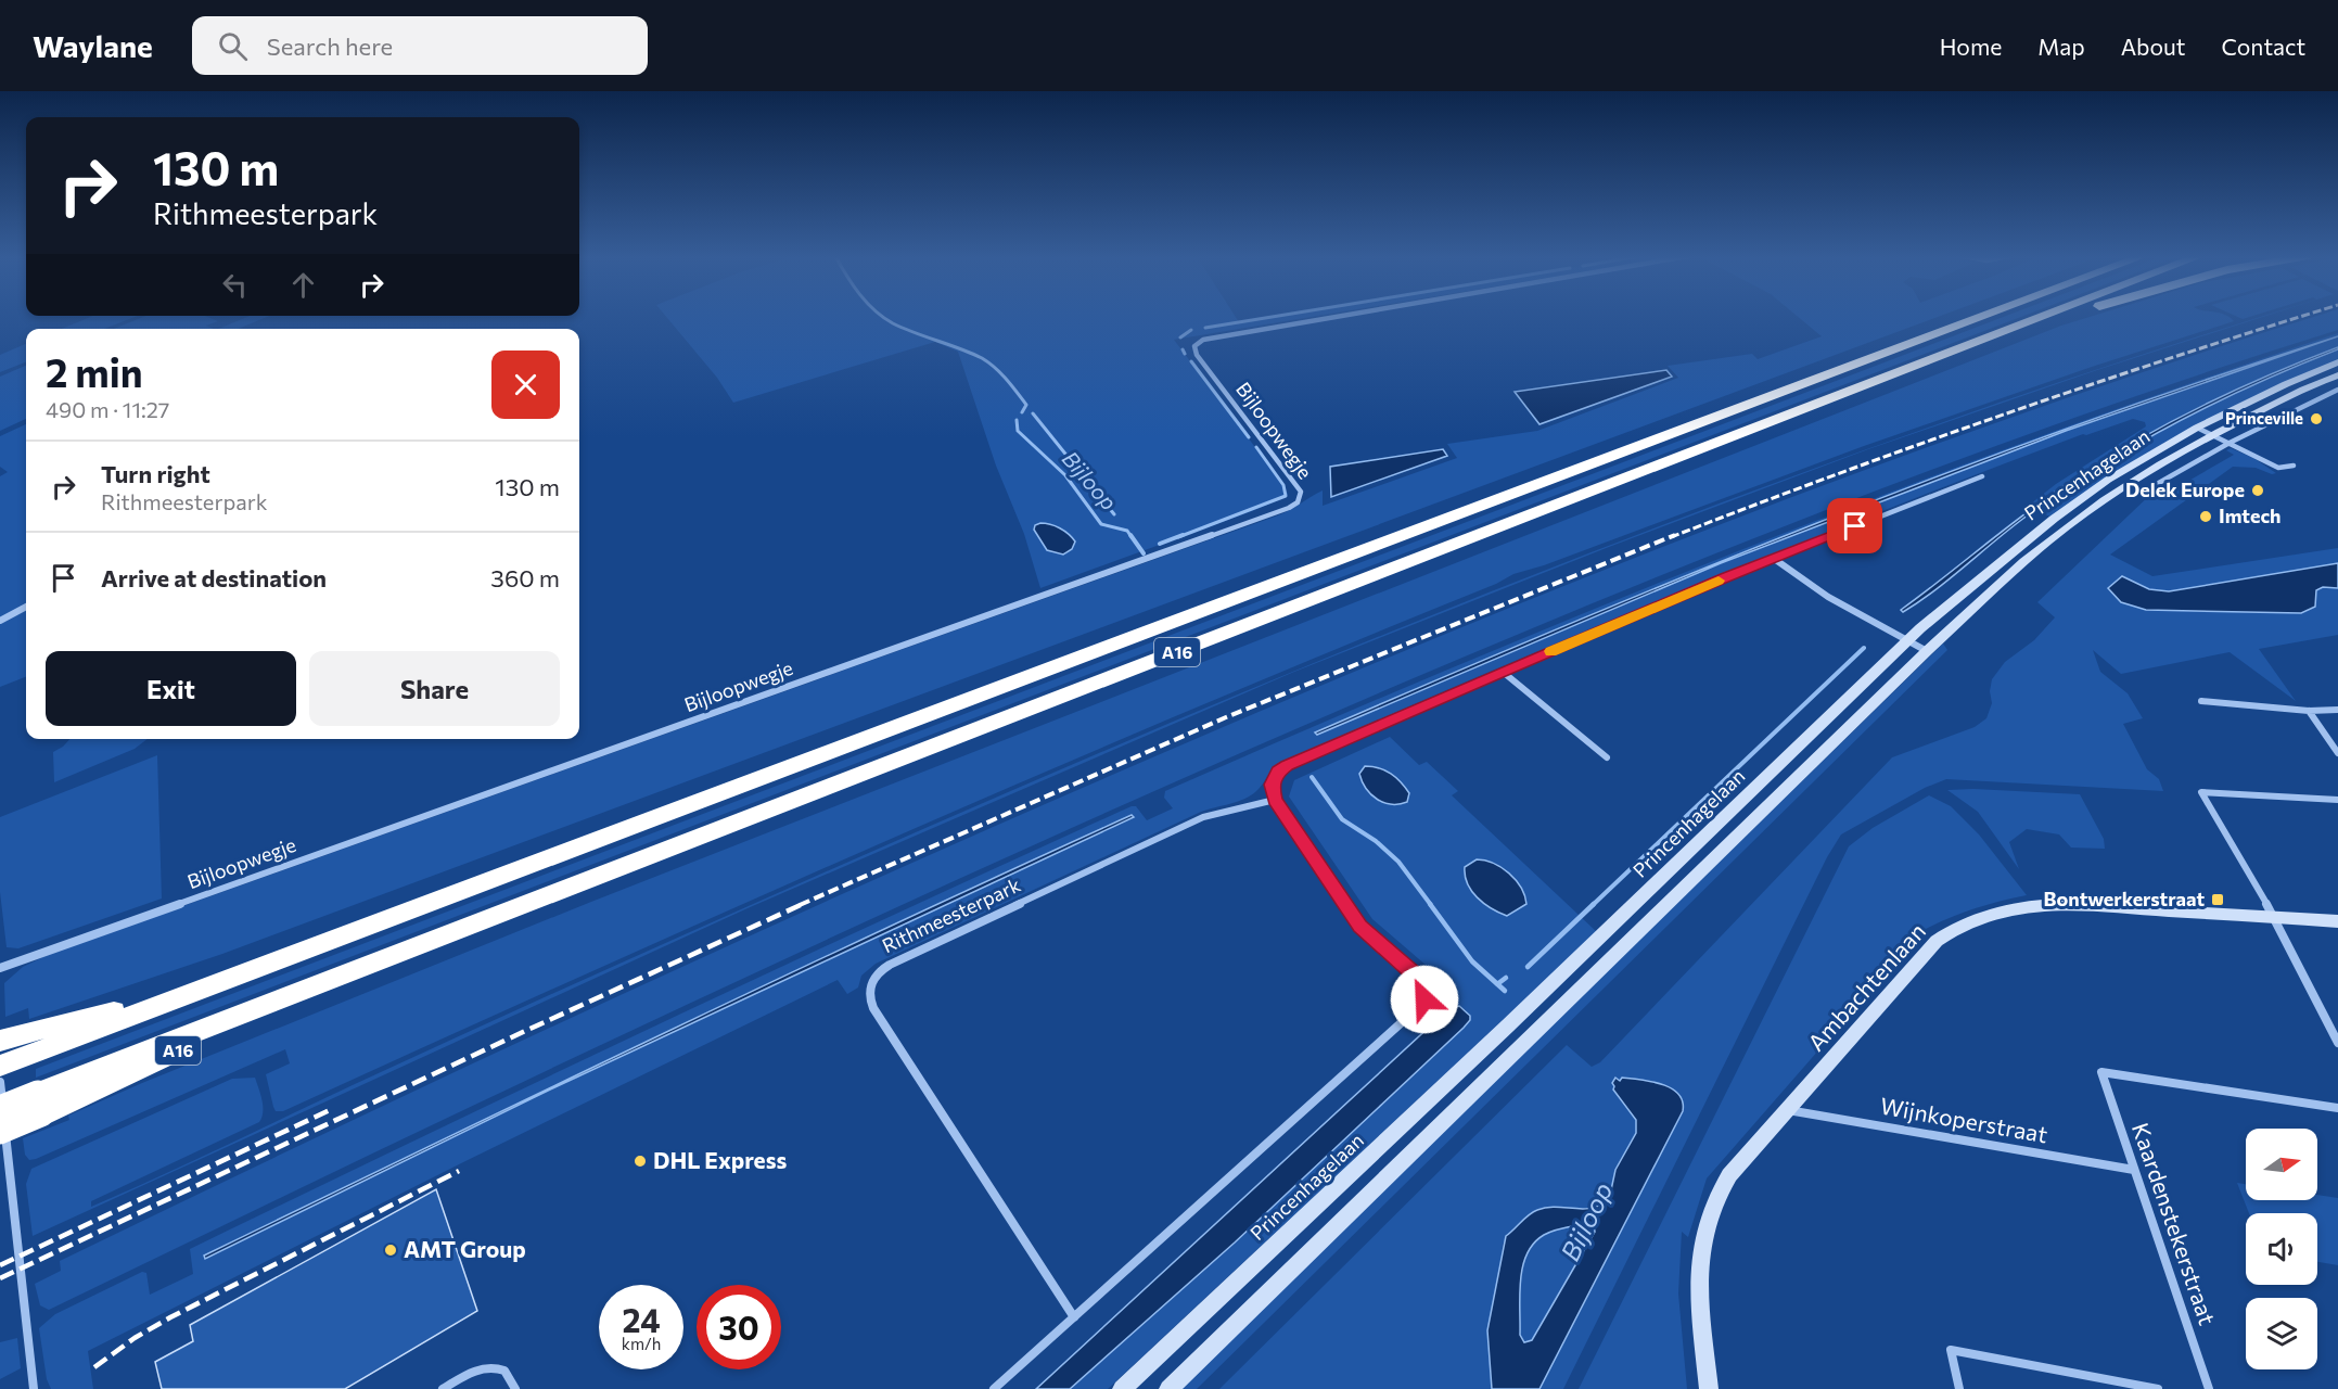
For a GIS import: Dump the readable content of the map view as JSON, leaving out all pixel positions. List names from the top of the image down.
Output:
{
  "streets": {
    "highway": ["A16"],
    "main road": ["Princenhagelaan", "Ambachtenlaan"],
    "street": [
      "Bijloopwegje",
      "Rithmeesterpark",
      "Wijnkoperstraat",
      "Kaardenstekerstraat"
    ]
  },
  "crossings": [
    ["Ambachtenlaan", "Wijnkoperstraat"],
    ["Wijnkoperstraat", "Kaardenstekerstraat"]
  ],
  "water": ["Bijloop"],
  "places": {
    "other": [
      "Princeville",
      "Delek Europe",
      "Imtech",
      "DHL Express",
      "AMT Group"
    ],
    "transit": ["Bontwerkerstraat"]
  },
  "north": "right",
  "page": {
    "header": "Waylane",
    "search": "Search here",
    "nav": [
      "Home",
      "Map",
      "About",
      "Contact"
    ],
    "turn": ["130 m", "Rithmeesterpark"],
    "heading": ["2 min", "490 m · 11:27"],
    "list": [
      {
        "name": "Turn right",
        "note": "Rithmeesterpark",
        "value": "130 m"
      },
      {
        "name": "Arrive at destination",
        "value": "360 m"
      }
    ],
    "buttons": ["Exit", "Share"],
    "speed": "24 km/h",
    "limit": "30"
  }
}
